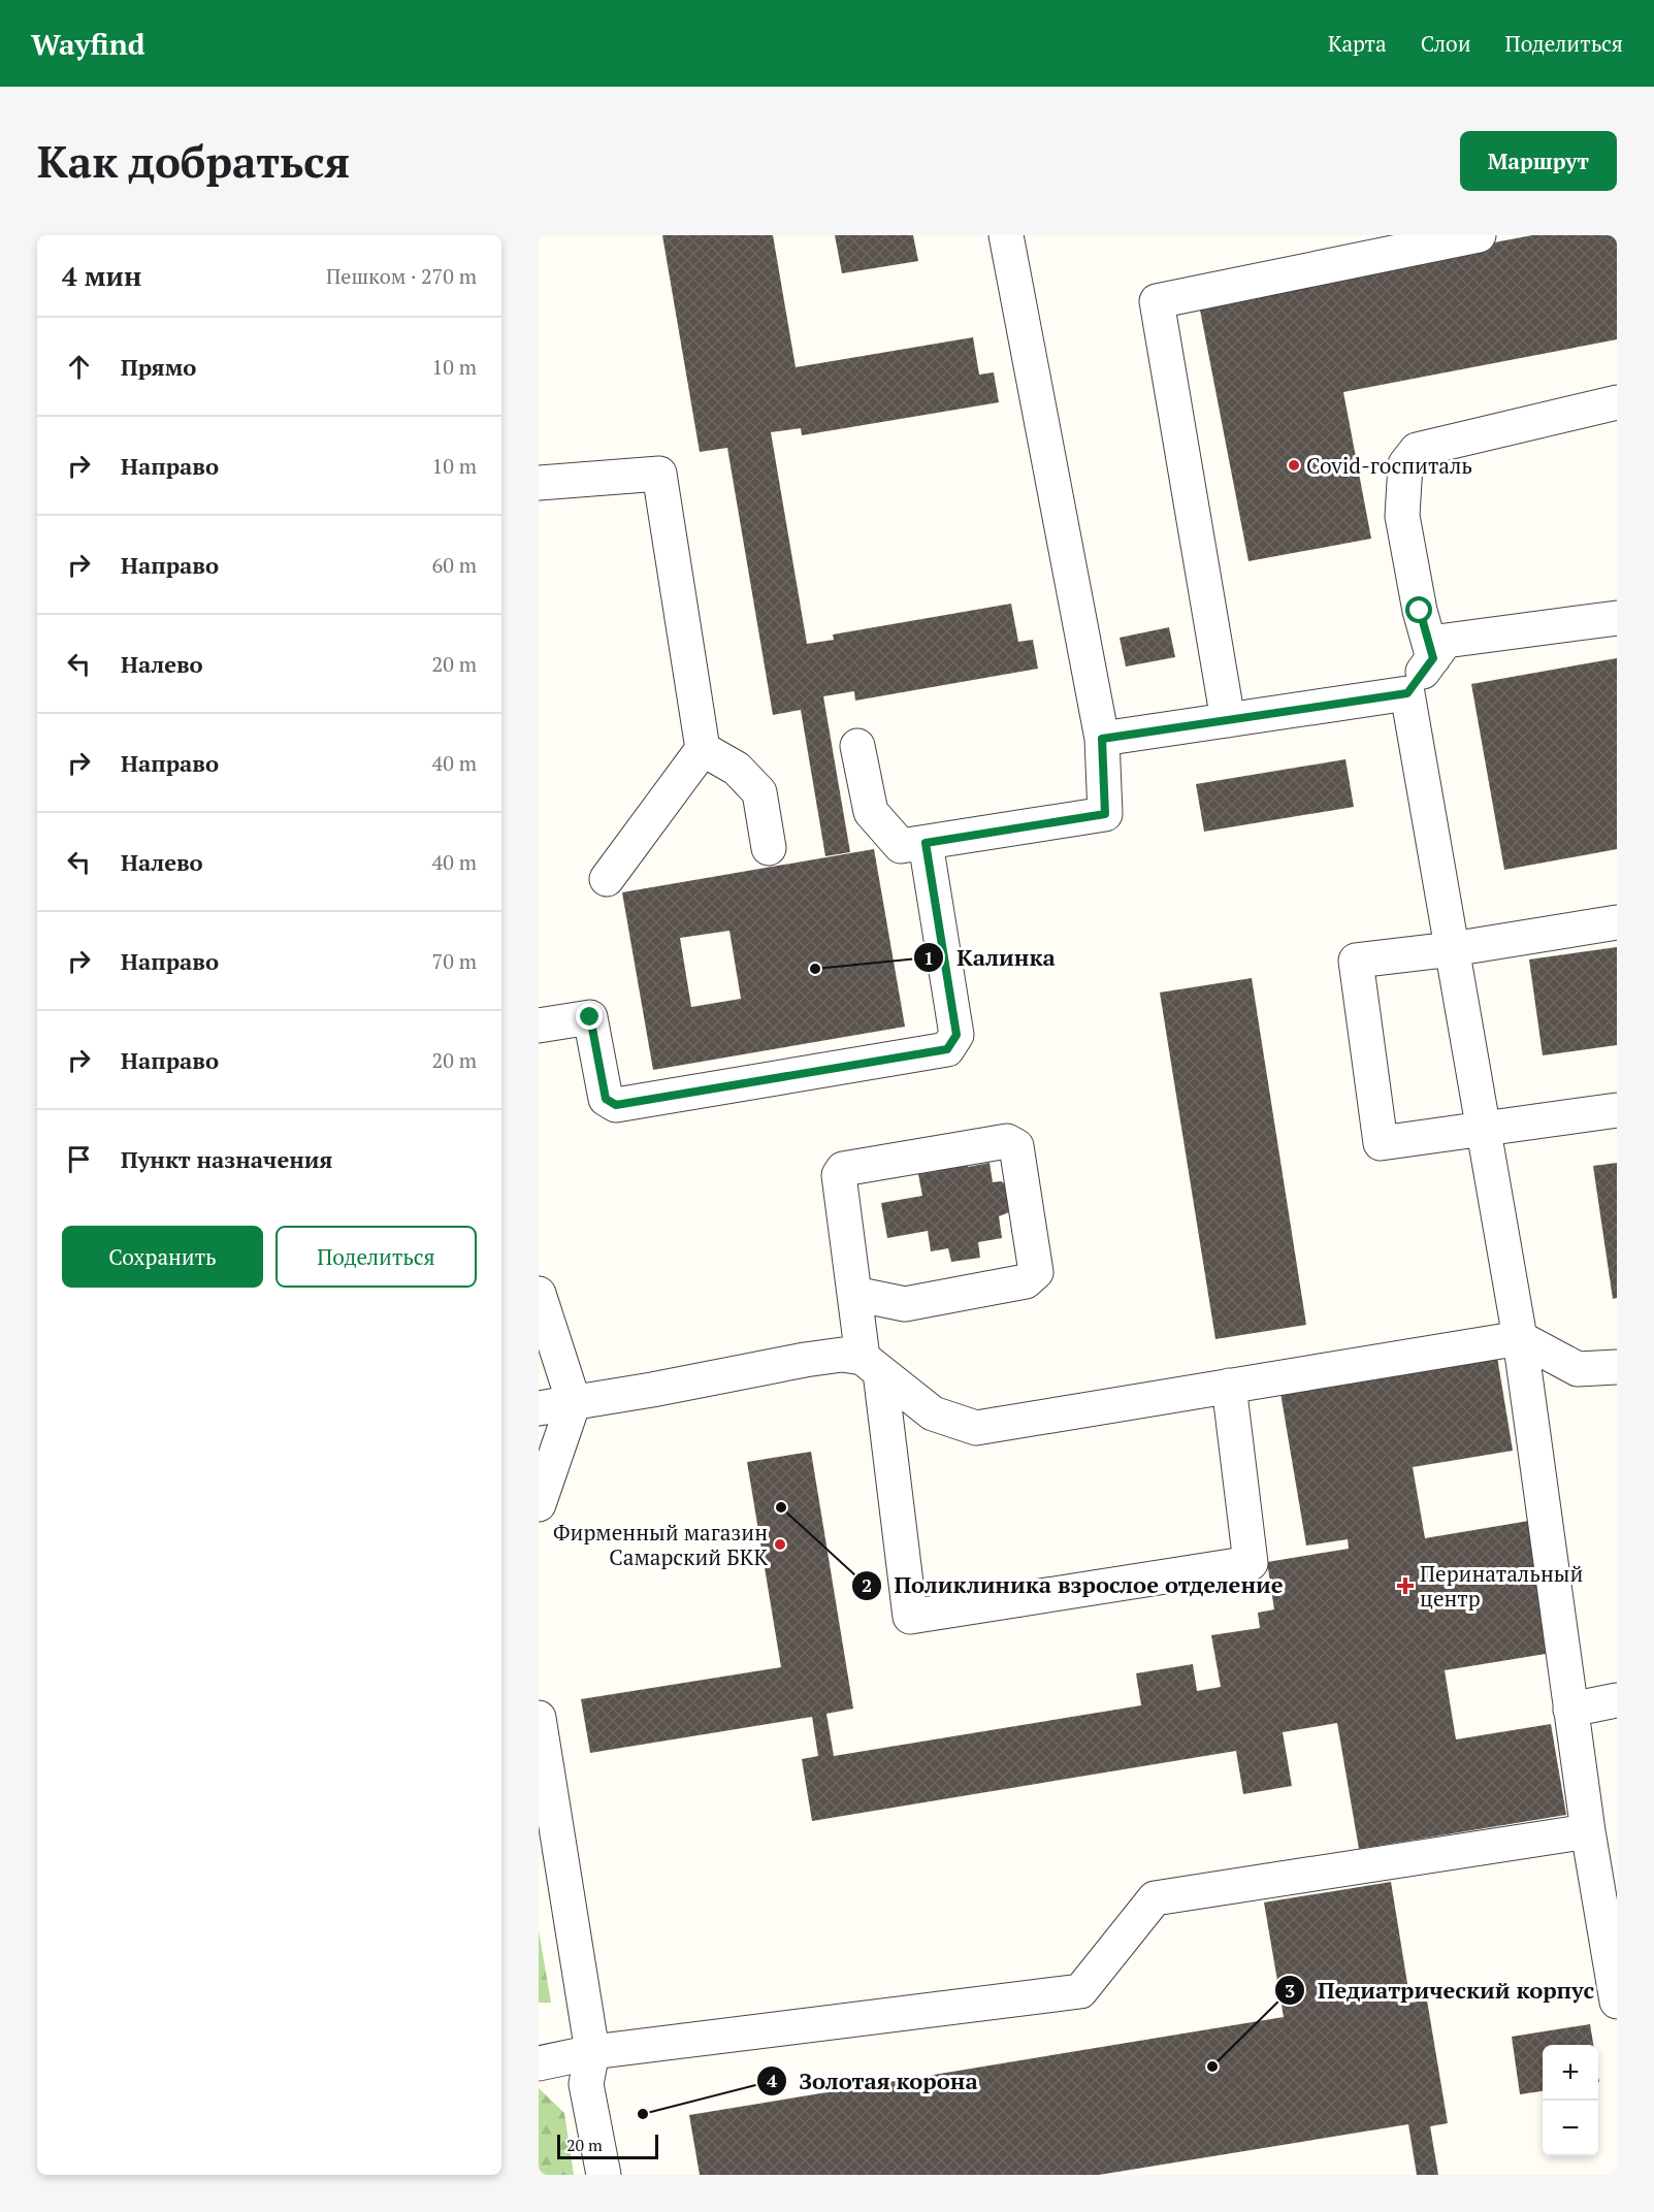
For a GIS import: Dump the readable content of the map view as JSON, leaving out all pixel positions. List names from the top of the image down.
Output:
{
  "places": {
    "other": [
      "Covid-госпиталь",
      "Калинка",
      "Поликлиника взрослое отделение",
      "Фирменный магазин Самарский БКК",
      "Педиатрический корпус",
      "Золотая корона"
    ],
    "health": ["Перинатальный центр"]
  },
  "scale_bar": "20 m",
  "page": {
    "header": "Wayfind",
    "nav": ["Карта", "Слои", "Поделиться"],
    "buttons": [
      "Маршрут",
      ["Сохранить", "Поделиться"]
    ],
    "title": "Как добраться",
    "heading": ["4 мин", "Пешком · 270 m"],
    "list": [
      ["Прямо", "10 m"],
      ["Направо", "10 m"],
      ["Направо", "60 m"],
      ["Налево", "20 m"],
      ["Направо", "40 m"],
      ["Налево", "40 m"],
      ["Направо", "70 m"],
      ["Направо", "20 m"],
      "Пункт назначения"
    ],
    "map_buttons": ["+", "−"],
    "scale": "20 m"
  }
}
